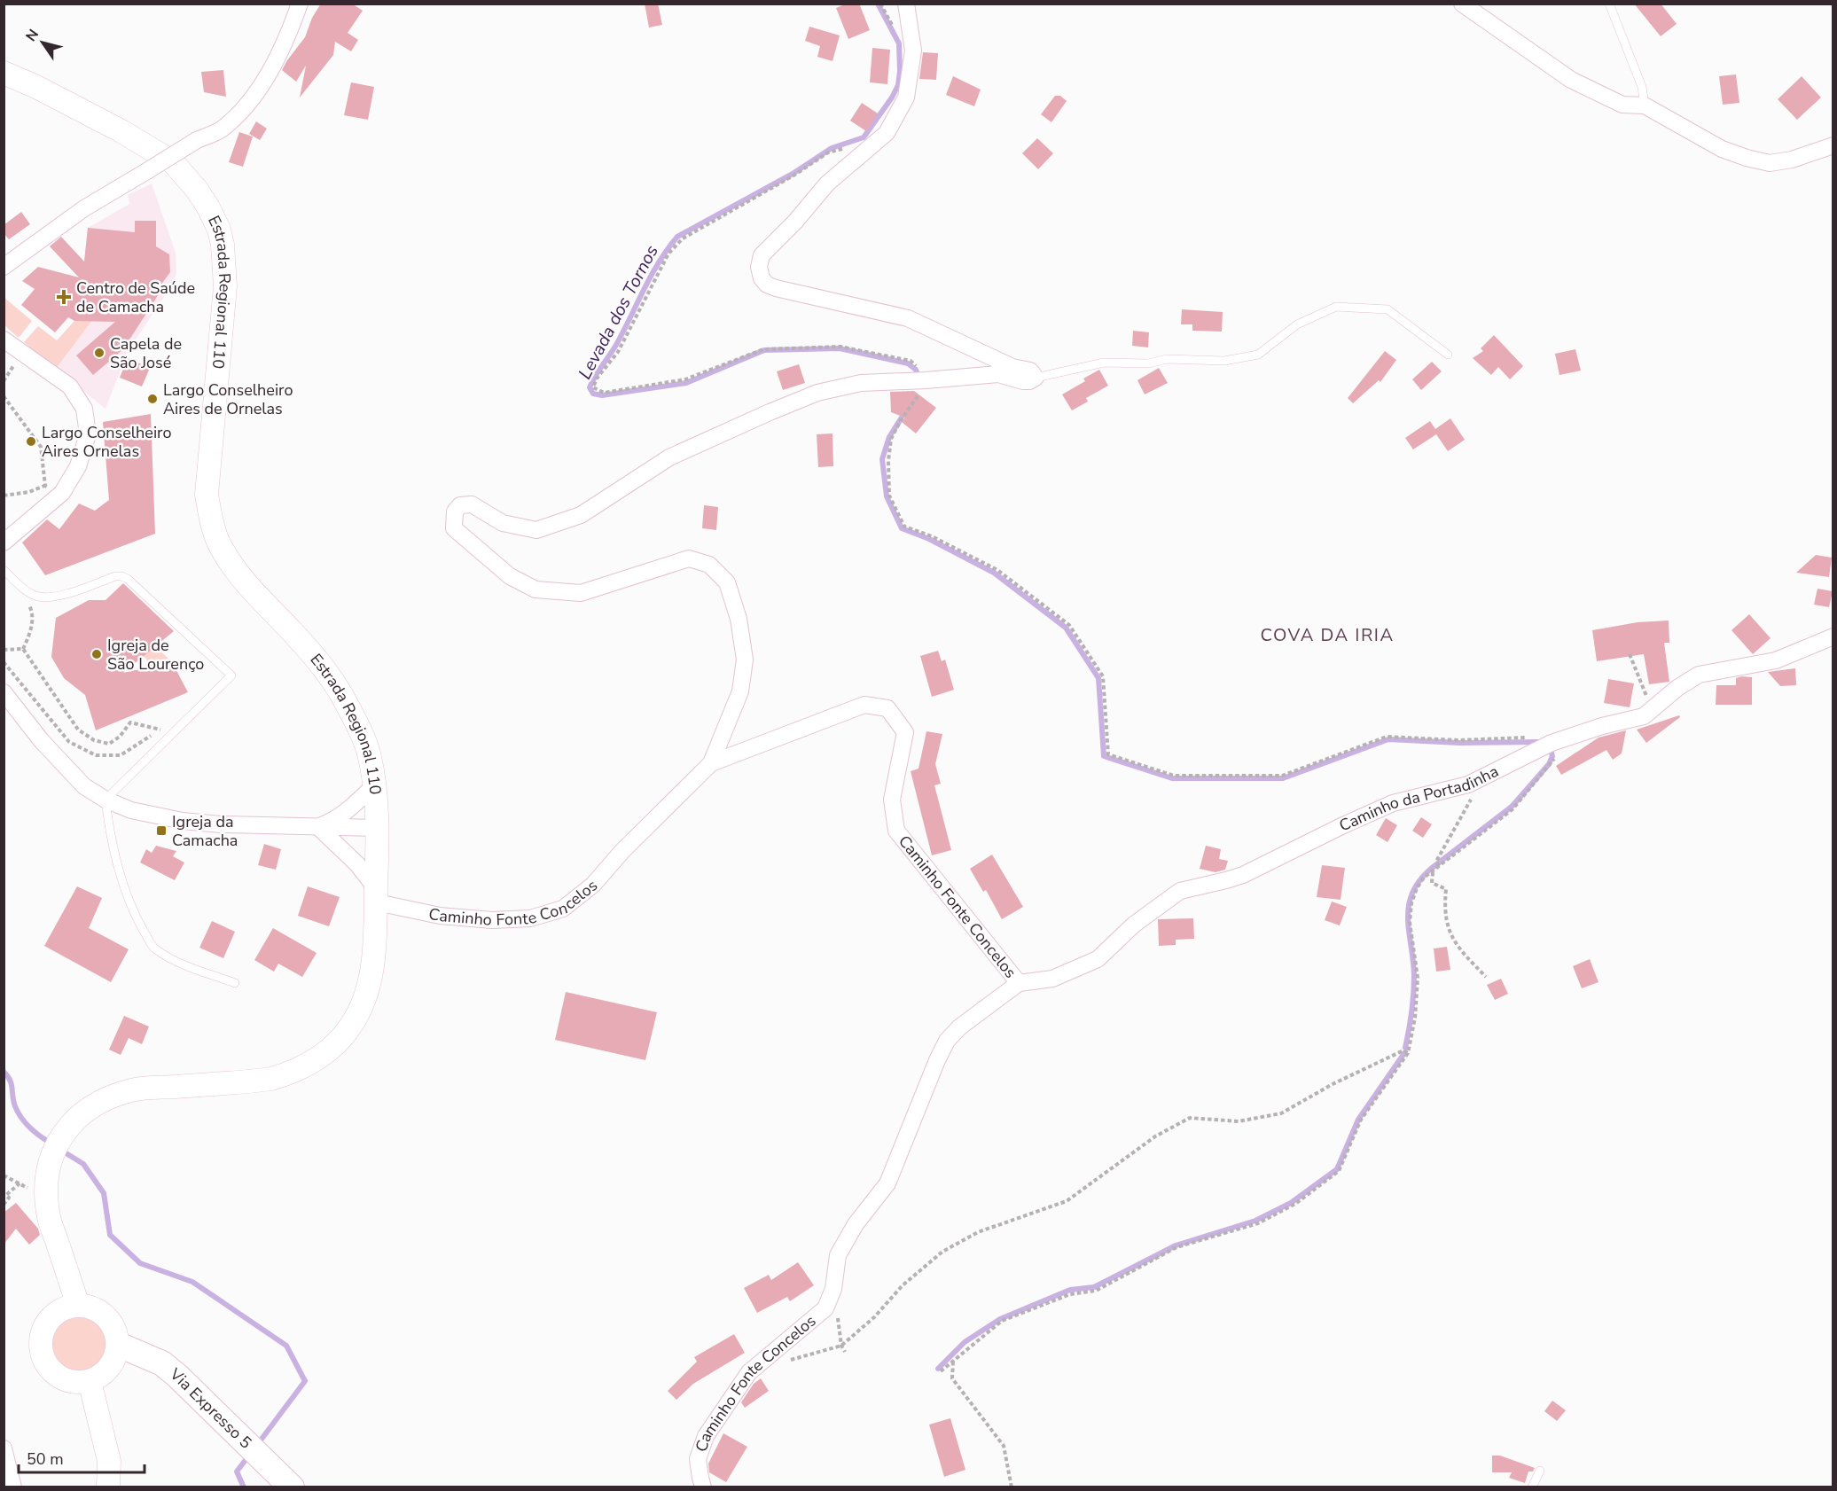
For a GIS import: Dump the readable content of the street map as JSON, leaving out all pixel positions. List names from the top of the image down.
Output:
{
  "streets": {
    "main road": ["Estrada Regional 110", "Via Expresso 5"],
    "street": ["Caminho da Portadinha", "Caminho Fonte Concelos"]
  },
  "crossings": [
    ["Estrada Regional 110", "Caminho Fonte Concelos"],
    ["Estrada Regional 110", "Via Expresso 5"],
    ["Caminho da Portadinha", "Caminho Fonte Concelos"]
  ],
  "districts": ["COVA DA IRIA"],
  "water": ["Levada dos Tornos"],
  "places": {
    "health": ["Centro de Saúde de Camacha"],
    "other": [
      "Capela de São José",
      "Largo Conselheiro Aires de Ornelas",
      "Largo Conselheiro Aires Ornelas",
      "Igreja de São Lourenço"
    ],
    "transit": ["Igreja da Camacha"]
  },
  "scale_bar": "50 m",
  "north": "top left"
}
